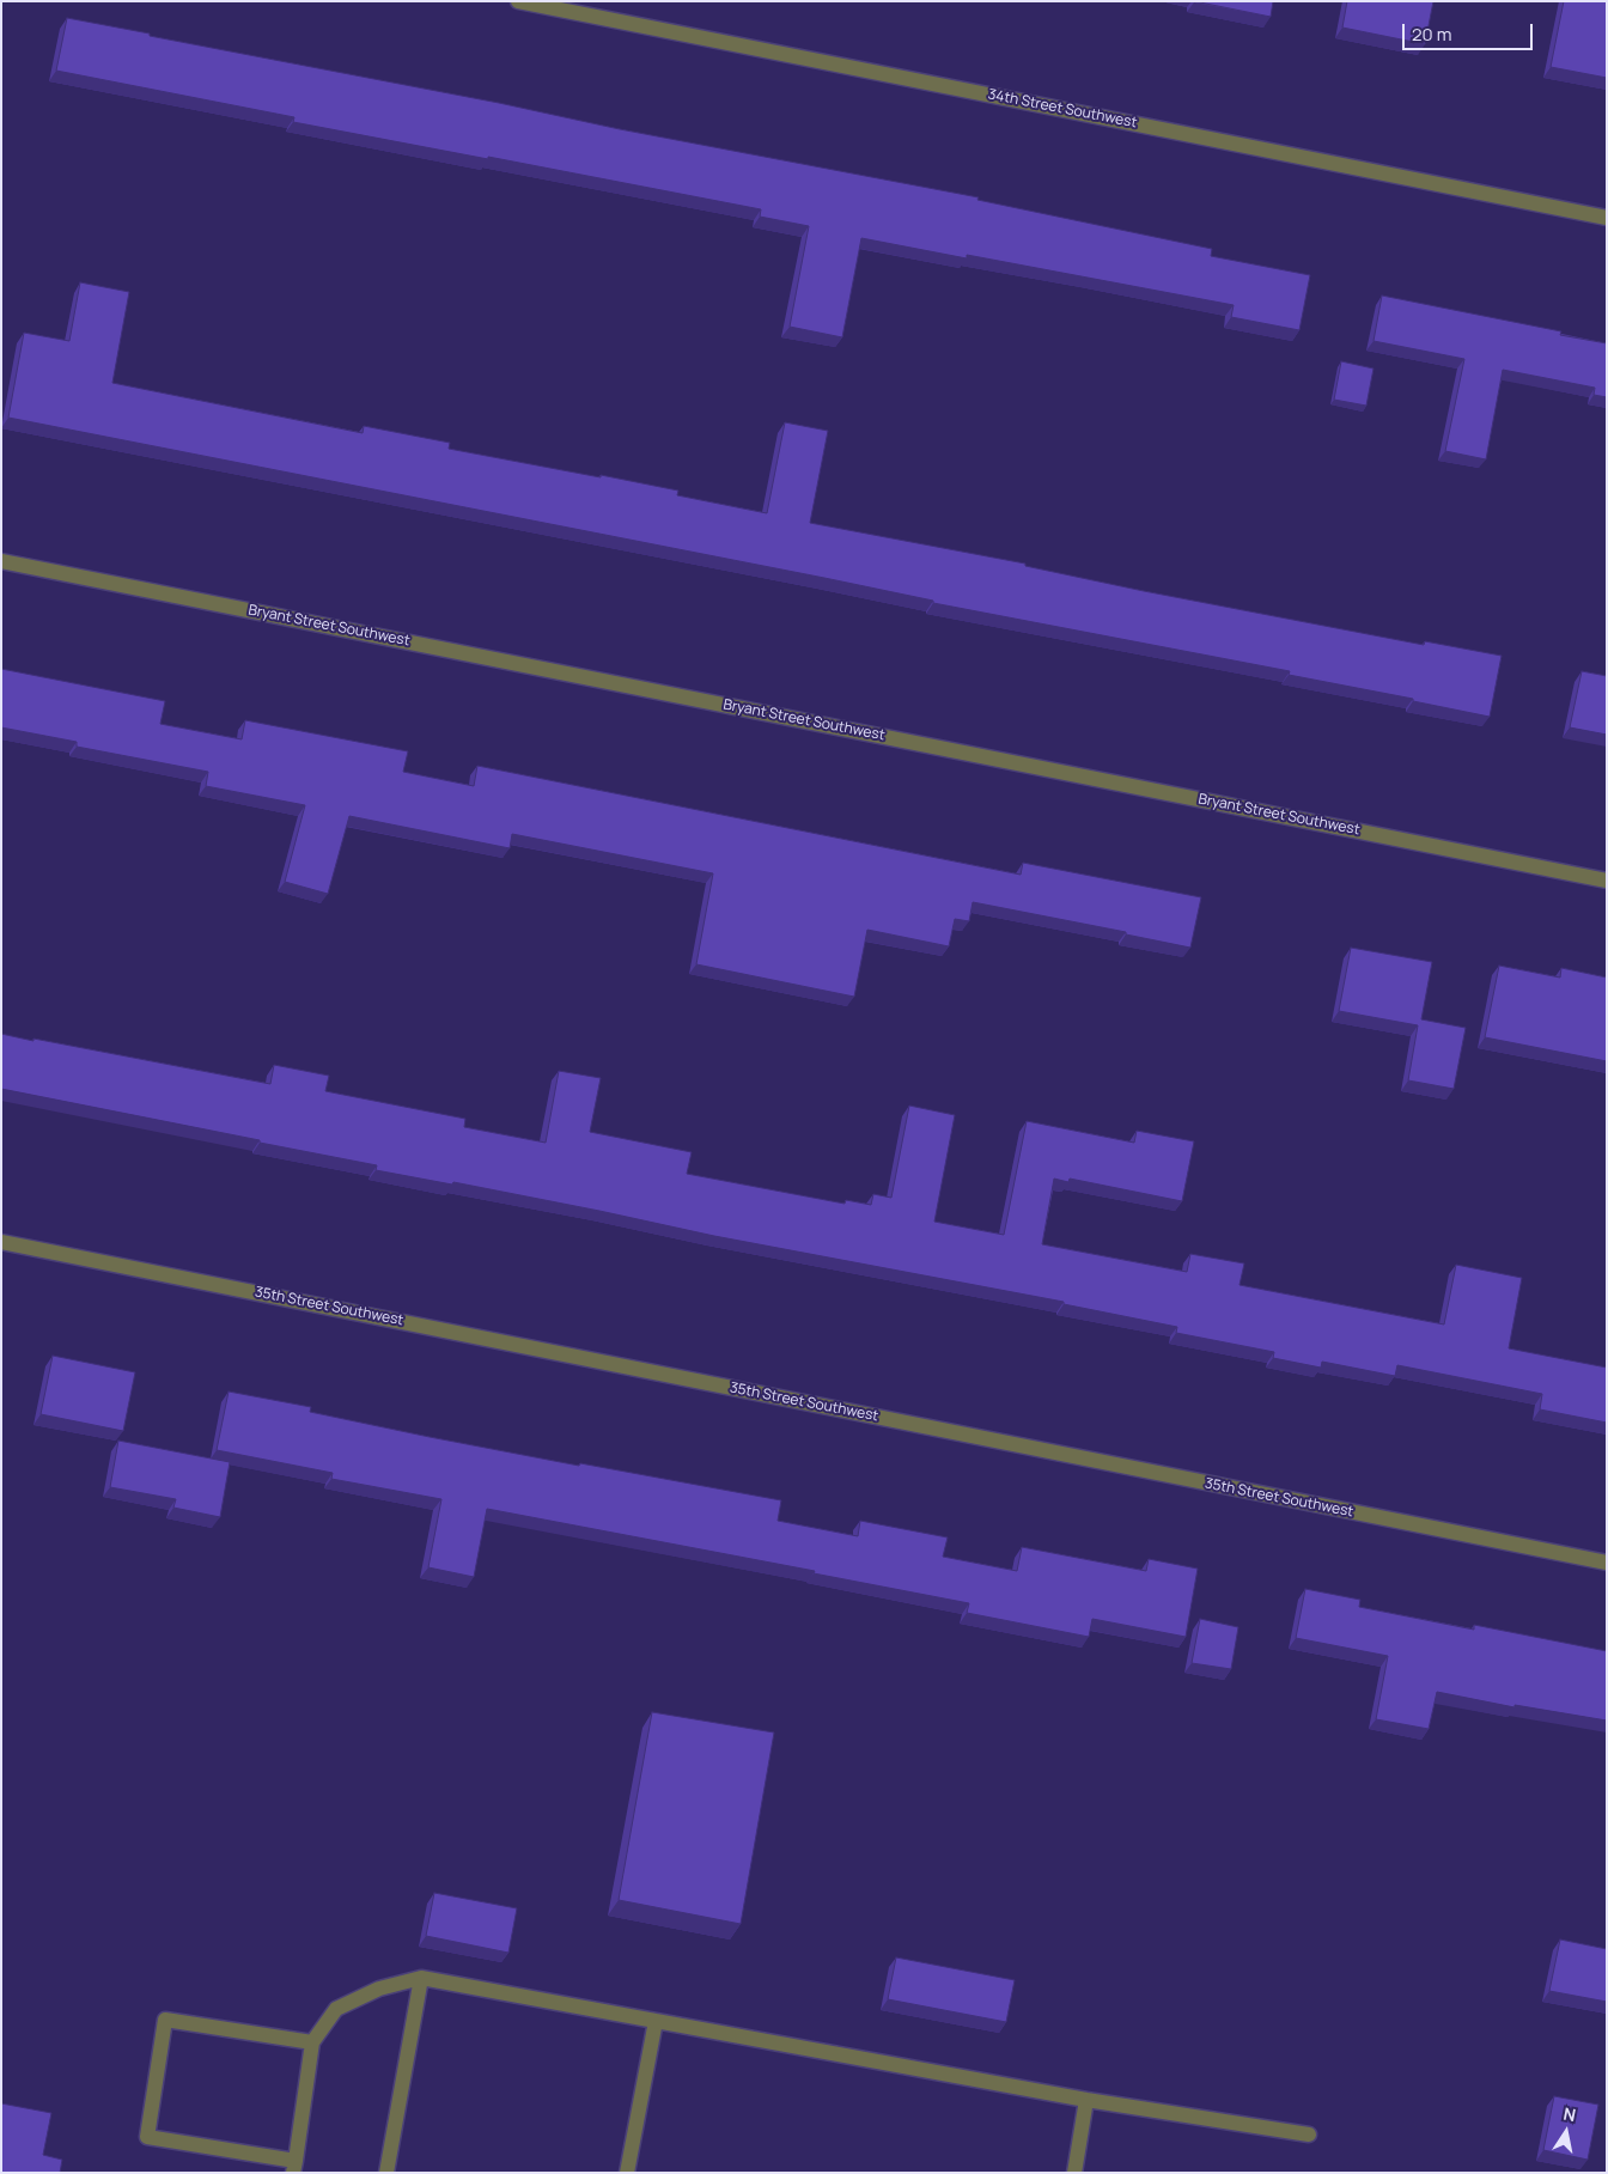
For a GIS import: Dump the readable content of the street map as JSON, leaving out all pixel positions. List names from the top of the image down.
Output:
{
  "streets": {
    "street": ["34th Street Southwest", "Bryant Street Southwest", "35th Street Southwest"]
  },
  "scale_bar": "20 m",
  "north": "top"
}
